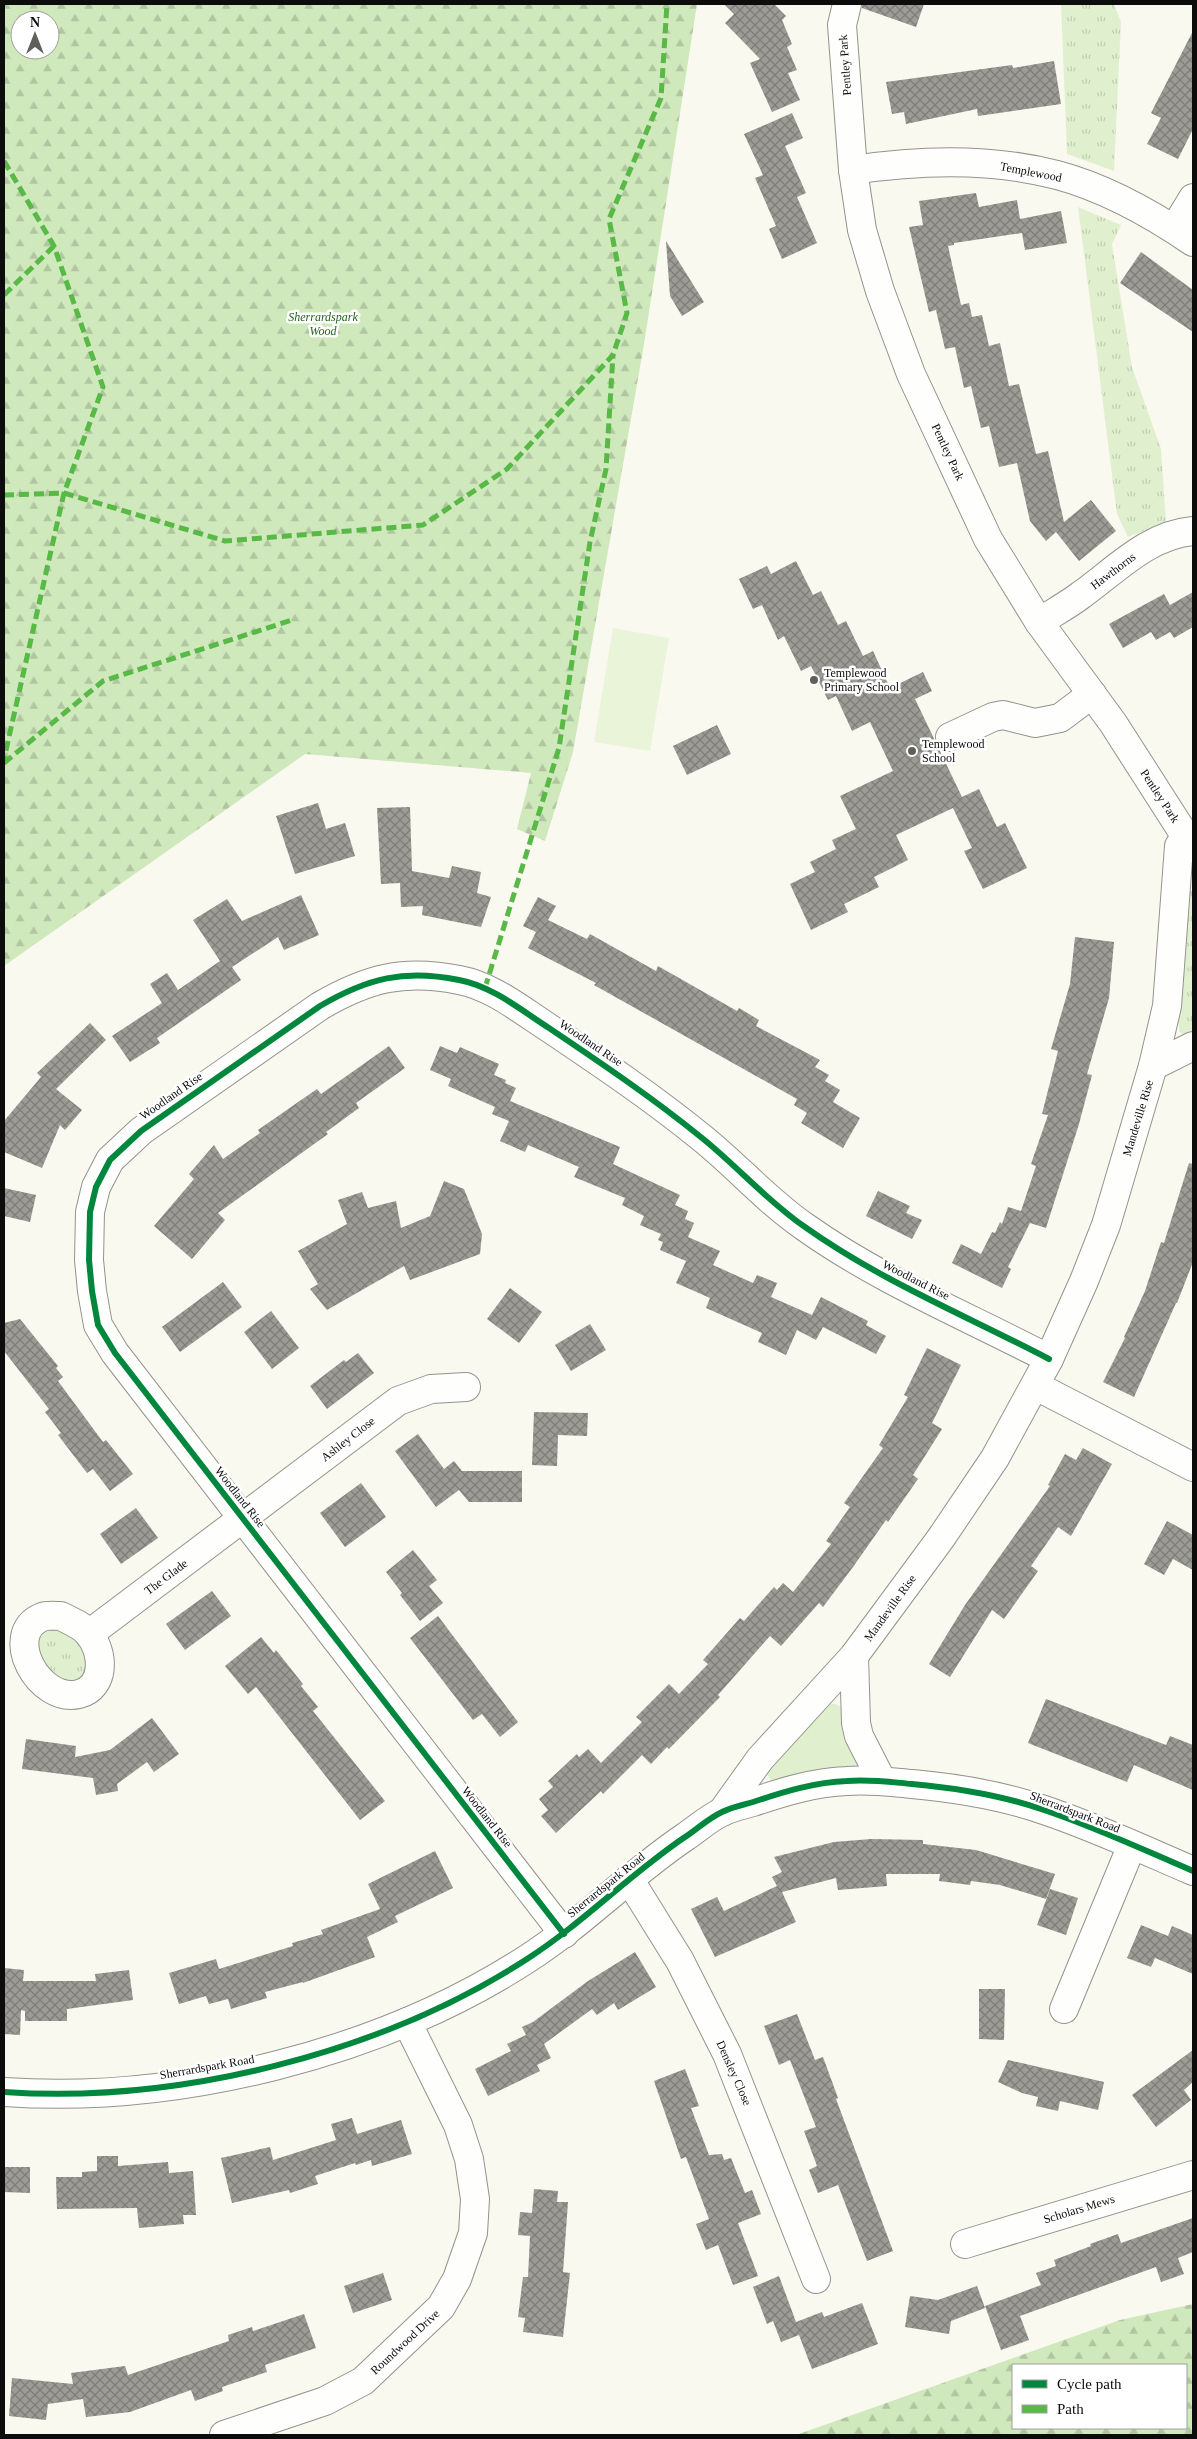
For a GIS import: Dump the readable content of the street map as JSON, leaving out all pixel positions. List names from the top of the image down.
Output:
{
  "streets": {
    "street": [
      "Pentley Park",
      "Templewood",
      "Hawthorns",
      "Woodland Rise",
      "Mandeville Rise",
      "Ashley Close",
      "The Glade",
      "Sherrardspark Road",
      "Densley Close",
      "Scholars Mews",
      "Roundwood Drive"
    ]
  },
  "crossings": [
    ["Pentley Park", "Templewood"],
    ["Pentley Park", "Hawthorns"],
    ["Pentley Park", "Mandeville Rise"],
    ["Woodland Rise", "Mandeville Rise"],
    ["Woodland Rise", "Ashley Close"],
    ["Woodland Rise", "The Glade"],
    ["Woodland Rise", "Sherrardspark Road"],
    ["Mandeville Rise", "Sherrardspark Road"],
    ["Ashley Close", "The Glade"],
    ["Sherrardspark Road", "Densley Close"],
    ["Sherrardspark Road", "Roundwood Drive"]
  ],
  "parks": ["Sherrardspark Wood"],
  "places": ["Templewood Primary School", "Templewood School"],
  "legend": ["Cycle path", "Path"],
  "north": "top"
}
